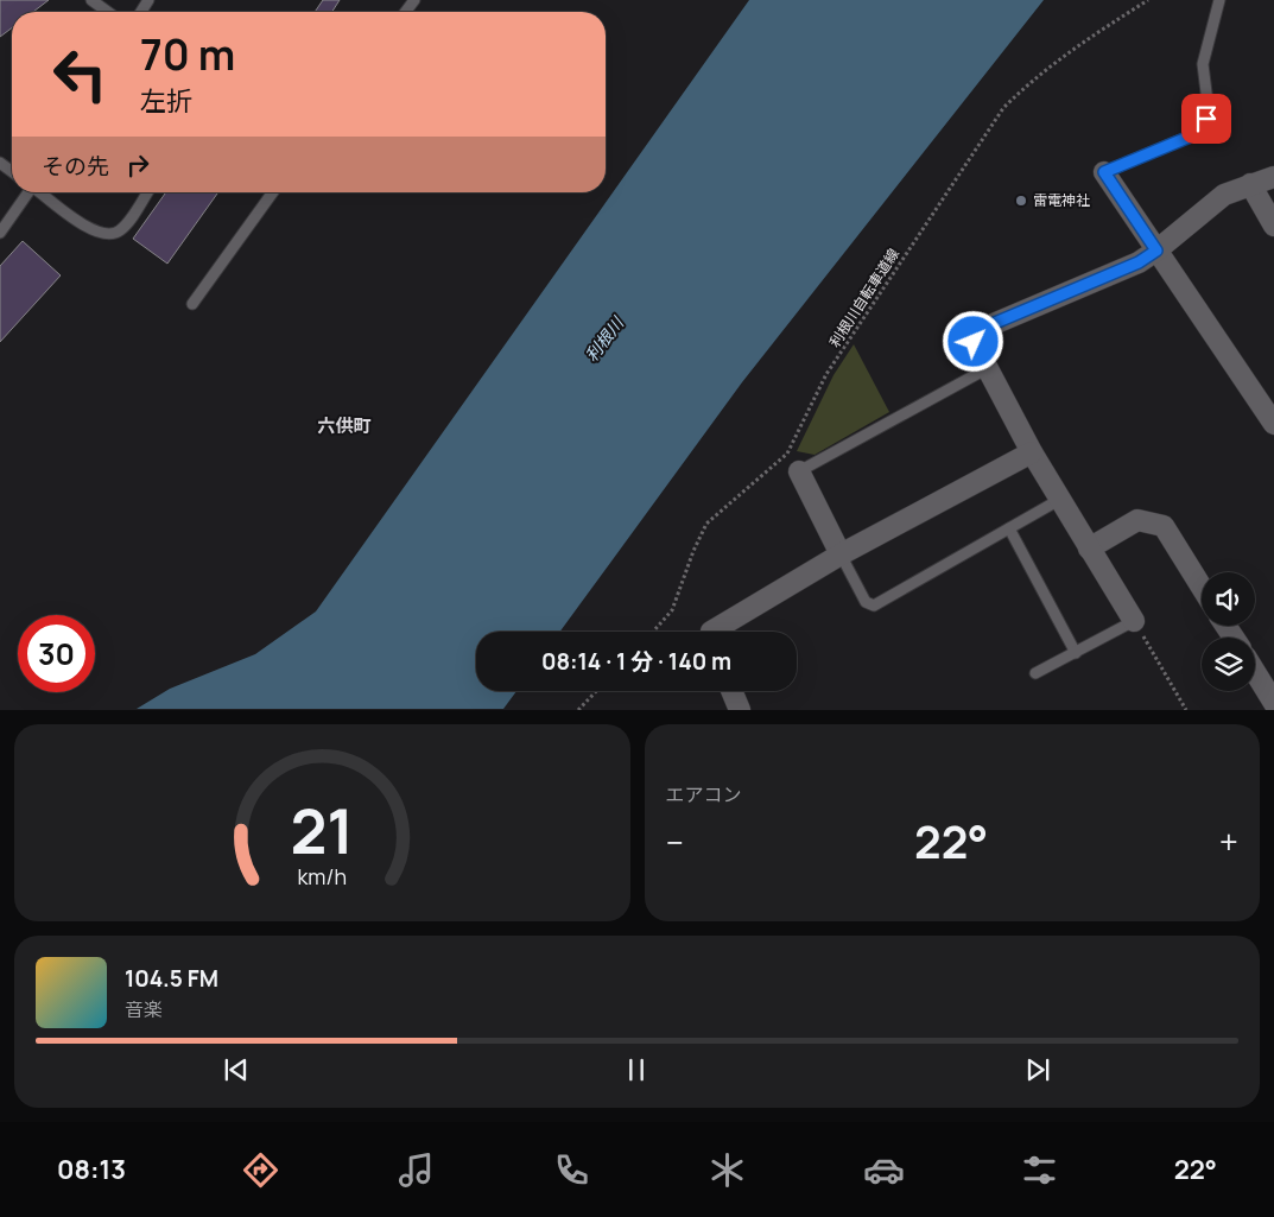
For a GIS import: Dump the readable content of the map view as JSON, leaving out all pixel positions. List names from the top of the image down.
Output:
{
  "streets": {
    "path": ["利根川自転車道線"]
  },
  "districts": ["六供町"],
  "water": ["利根川"],
  "places": ["雷電神社"],
  "page": {
    "turn": ["70 m", "左折"],
    "then": "その先",
    "limit": "30",
    "trip": "08:14 · 1 分 · 140 m",
    "tile": "エアコン",
    "heat": ["−", "22°", "+"],
    "song": ["104.5 FM", "音楽"],
    "tabs": ["08:13", "22°"],
    "gauge": ["21", "km/h"]
  }
}
